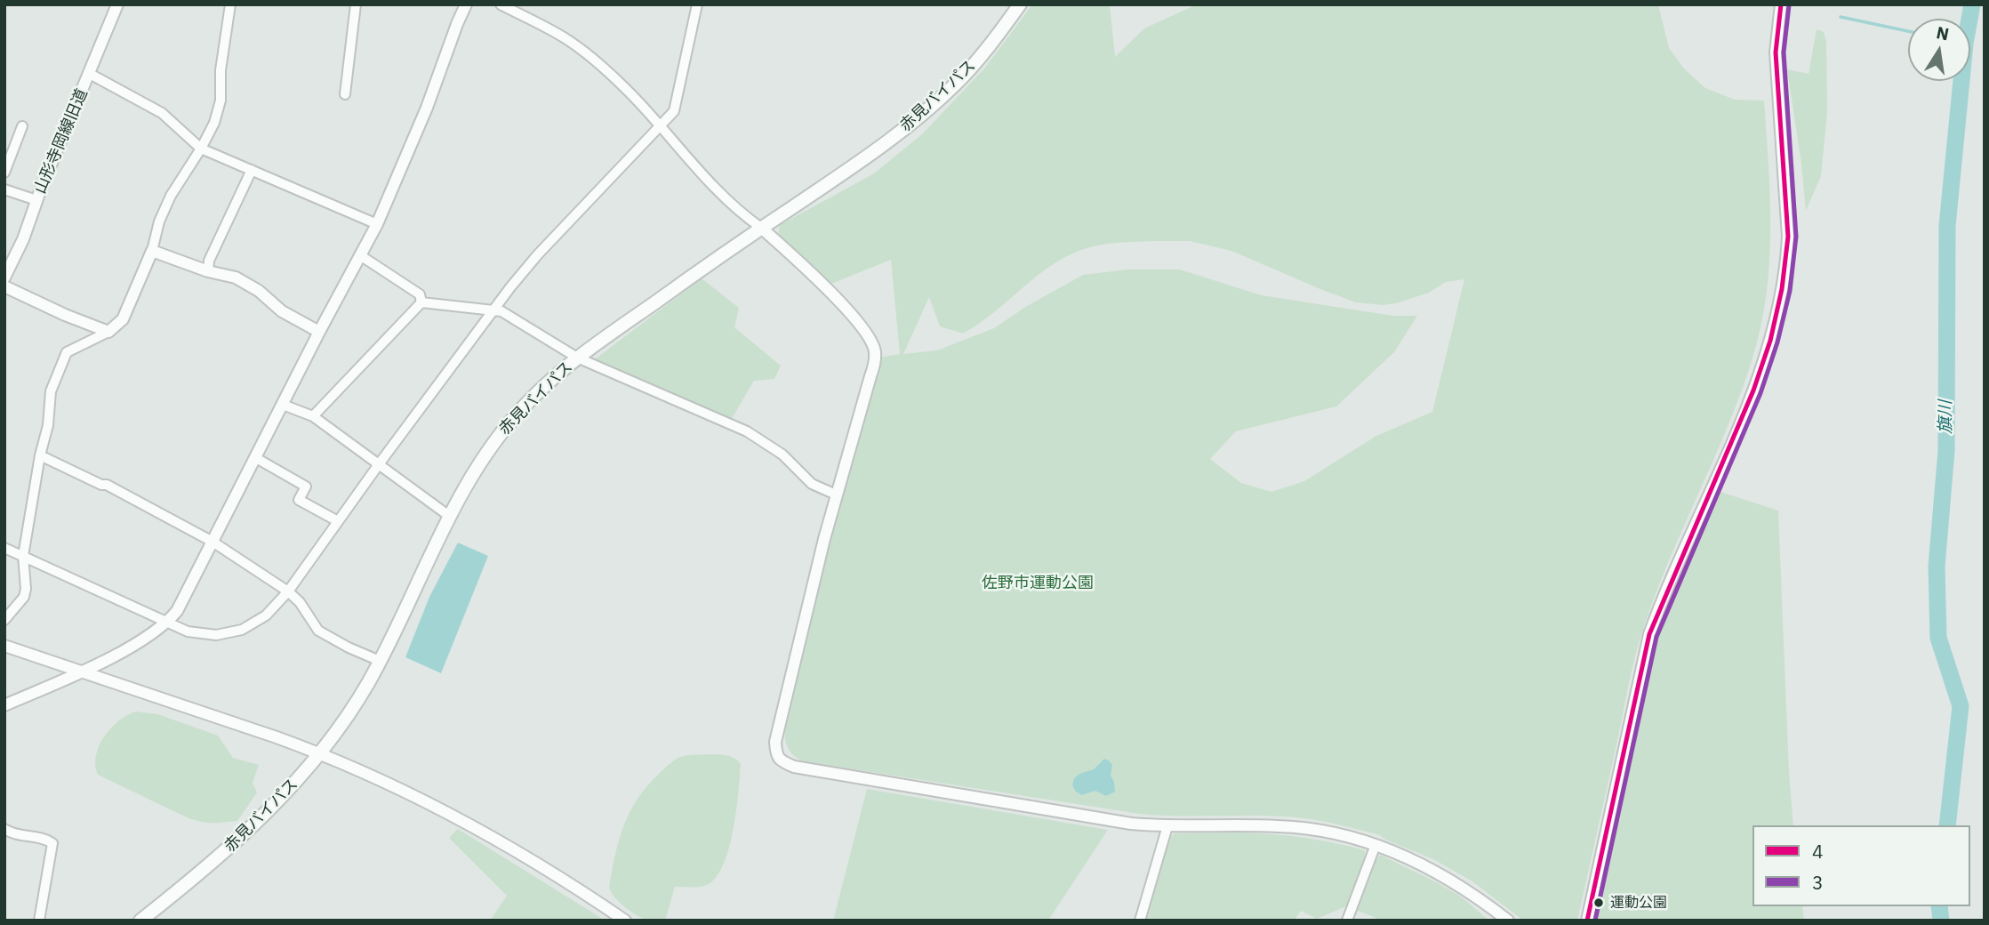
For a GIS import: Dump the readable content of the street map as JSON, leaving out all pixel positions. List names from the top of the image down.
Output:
{
  "streets": {
    "main road": ["赤見バイパス"],
    "street": ["山形寺岡線旧道"]
  },
  "water": ["旗川"],
  "parks": ["佐野市運動公園"],
  "places": ["運動公園"],
  "lines": ["transit line 4", "transit line 3"],
  "legend": ["4", "3"],
  "north": "top"
}
